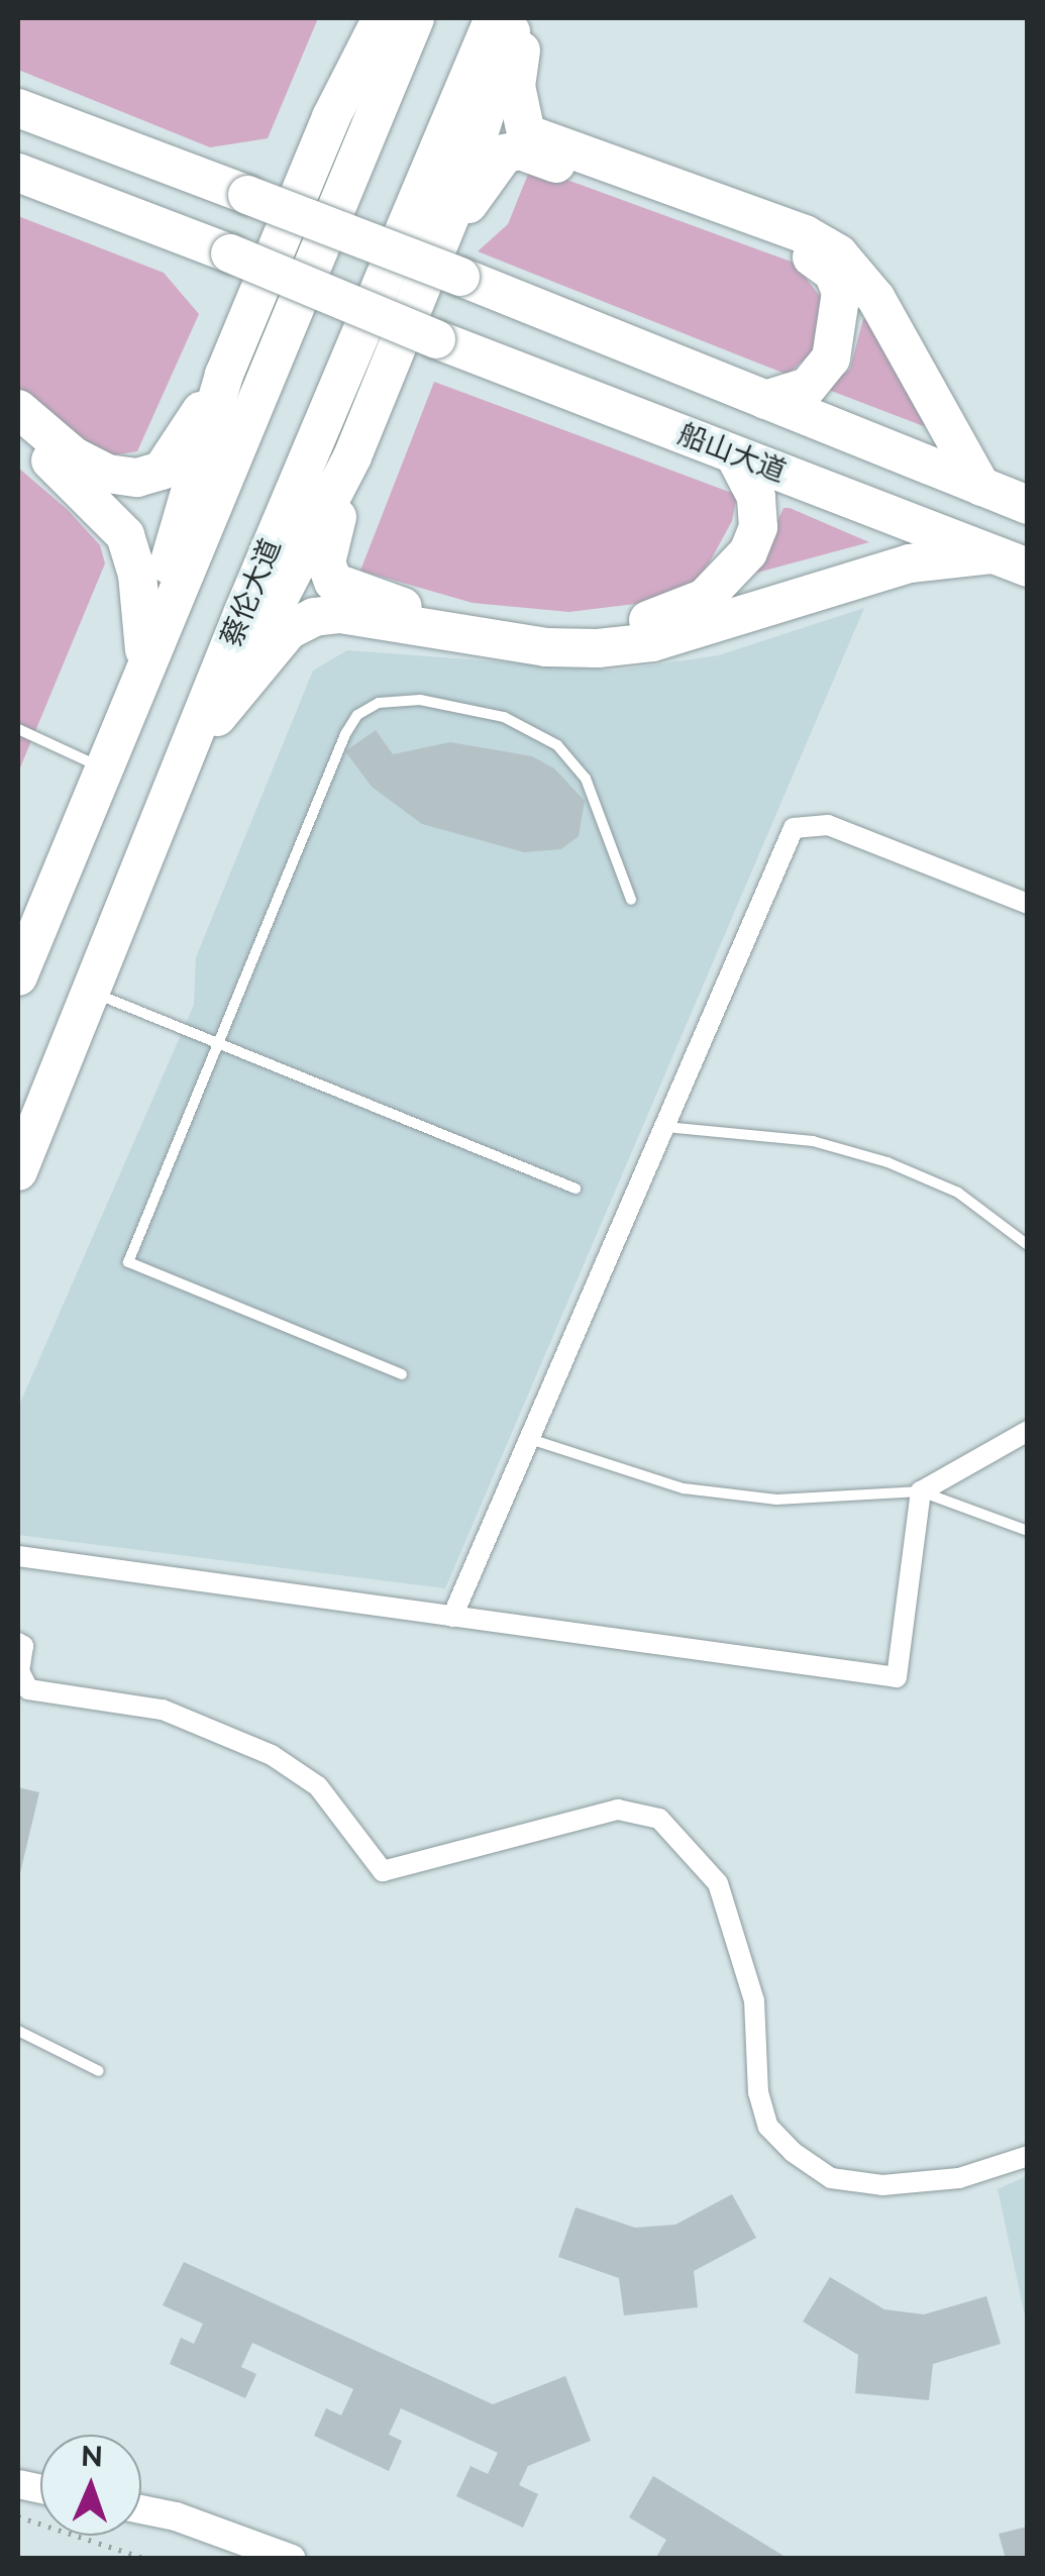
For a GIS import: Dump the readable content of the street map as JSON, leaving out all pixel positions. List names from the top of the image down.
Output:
{
  "streets": {
    "highway": ["船山大道", "蔡伦大道"]
  },
  "north": "top"
}
